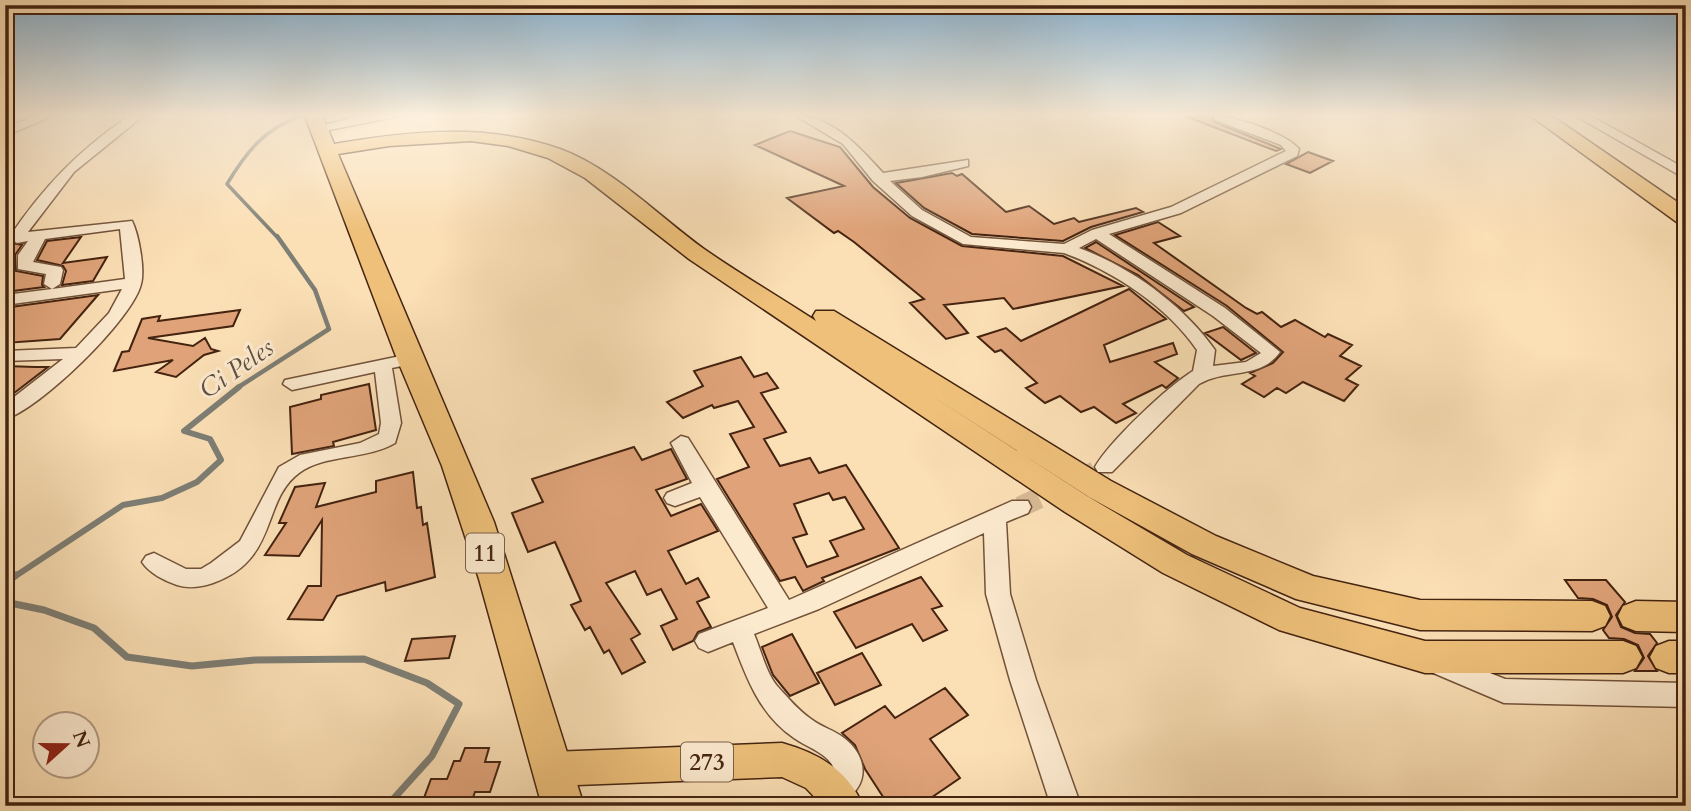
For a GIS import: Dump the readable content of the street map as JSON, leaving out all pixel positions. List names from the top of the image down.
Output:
{
  "streets": {
    "highway": ["11"],
    "main road": ["273"]
  },
  "crossings": [
    ["11", "273"]
  ],
  "water": ["Ci Peles"],
  "north": "right"
}
